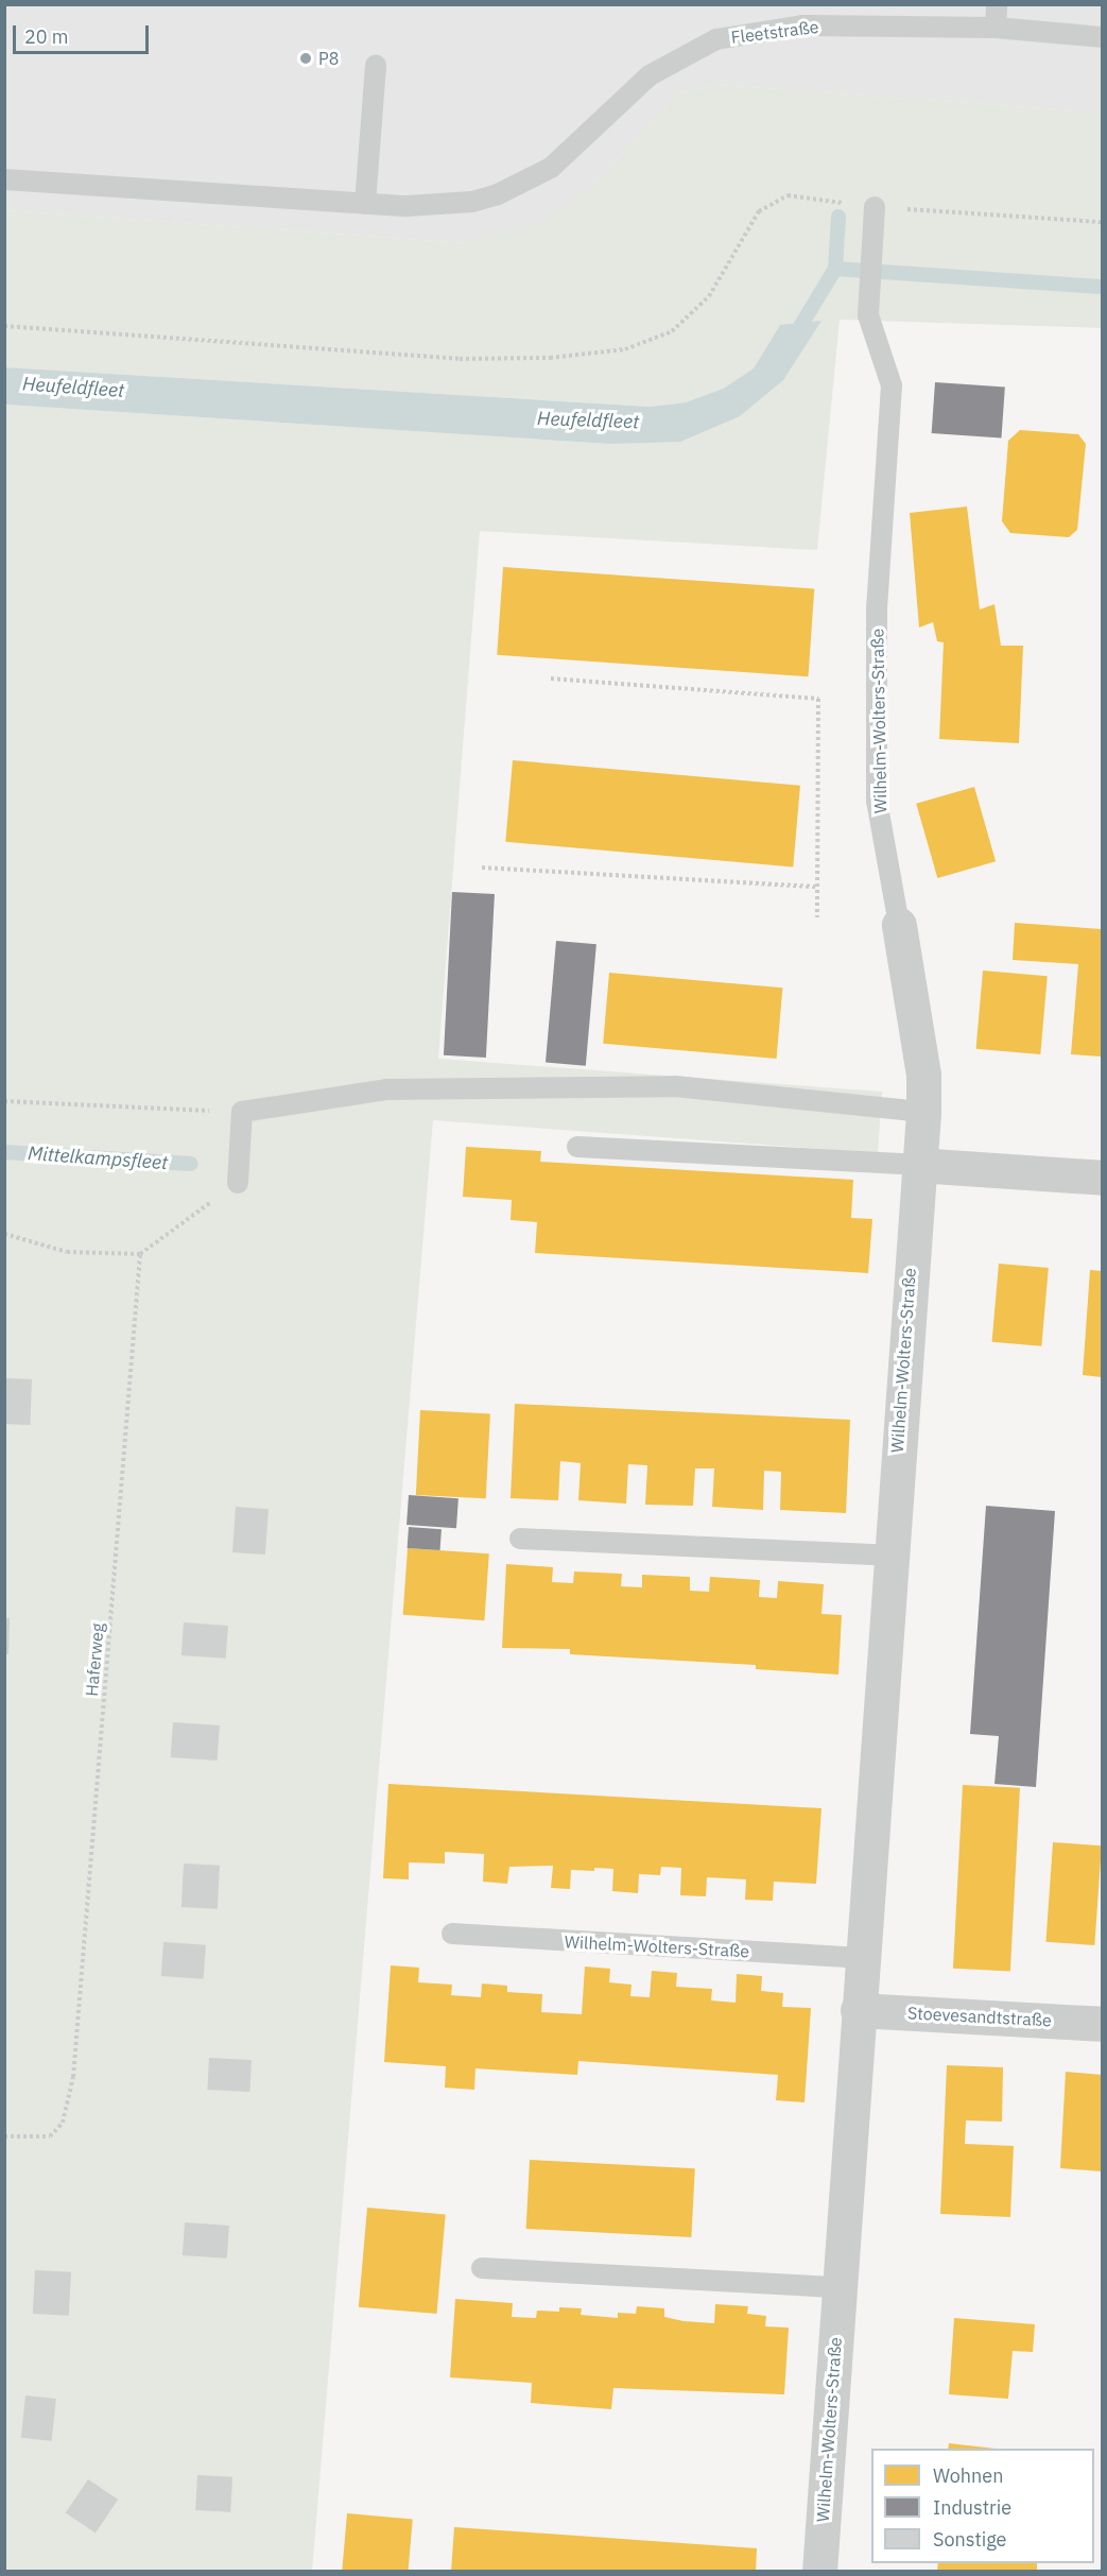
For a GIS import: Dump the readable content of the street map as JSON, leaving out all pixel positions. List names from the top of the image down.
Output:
{
  "streets": {
    "street": ["Wilhelm-Wolters-Straße", "Stoevesandtstraße"],
    "lane": ["Fleetstraße"],
    "path": ["Haferweg"]
  },
  "crossings": [
    ["Wilhelm-Wolters-Straße", "Stoevesandtstraße"]
  ],
  "water": ["Heufeldfleet", "Mittelkampsfleet"],
  "places": ["P8"],
  "legend": ["Wohnen", "Industrie", "Sonstige"],
  "scale_bar": "20 m"
}
